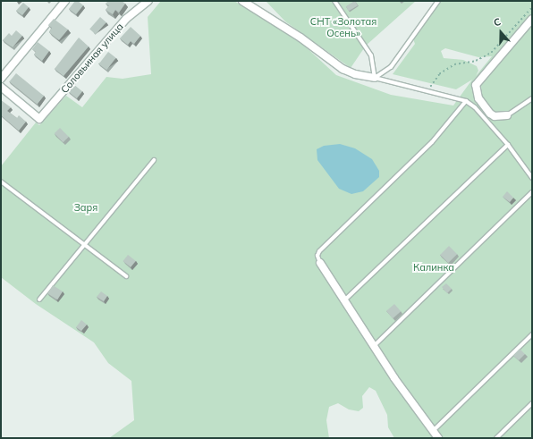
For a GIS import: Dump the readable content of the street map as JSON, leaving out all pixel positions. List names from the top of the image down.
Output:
{
  "streets": {
    "street": ["Соловьиная улица"]
  },
  "parks": ["СНТ «Золотая Осень»", "Заря", "Калинка"],
  "north": "top"
}
